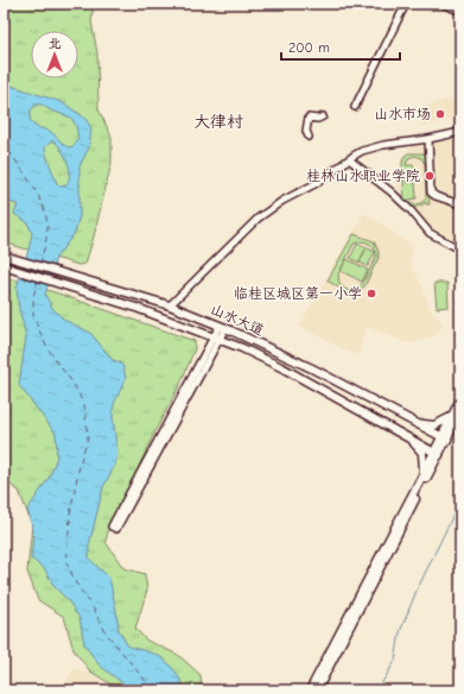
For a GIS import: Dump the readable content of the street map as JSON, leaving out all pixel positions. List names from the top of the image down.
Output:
{
  "streets": {
    "main road": ["山水大道"]
  },
  "districts": ["大律村"],
  "places": ["山水市场", "桂林山水职业学院", "临桂区城区第一小学"],
  "scale_bar": "200 m",
  "north": "top"
}
